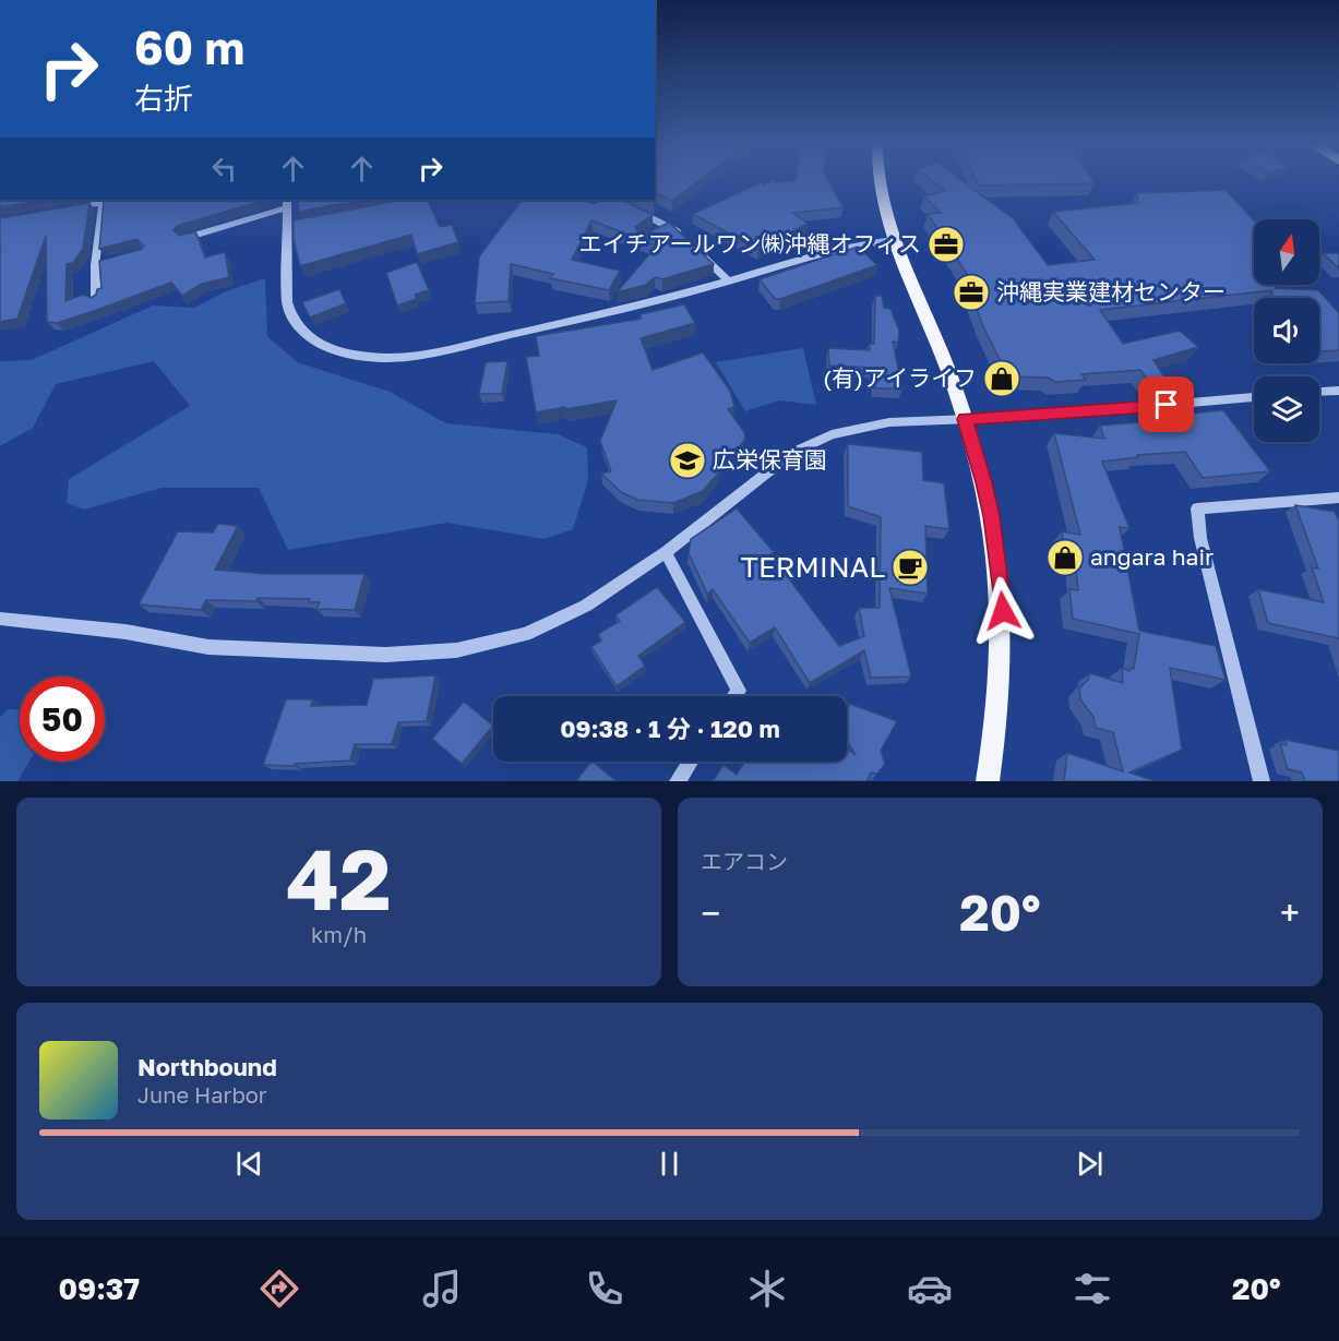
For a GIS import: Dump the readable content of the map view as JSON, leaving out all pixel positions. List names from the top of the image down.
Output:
{
  "places": {
    "office": ["エイチアールワン㈱沖縄オフィス", "沖縄実業建材センター"],
    "shop": ["(有)アイライフ", "angara hair"],
    "school or university": ["広栄保育園"],
    "cafe": ["TERMINAL"]
  },
  "north": "top",
  "page": {
    "turn": ["60 m", "右折"],
    "limit": "50",
    "trip": "09:38 · 1 分 · 120 m",
    "tile": [
      ["42", "km/h"],
      "エアコン"
    ],
    "heat": ["−", "20°", "+"],
    "song": ["Northbound", "June Harbor"],
    "tabs": ["09:37", "20°"]
  }
}
